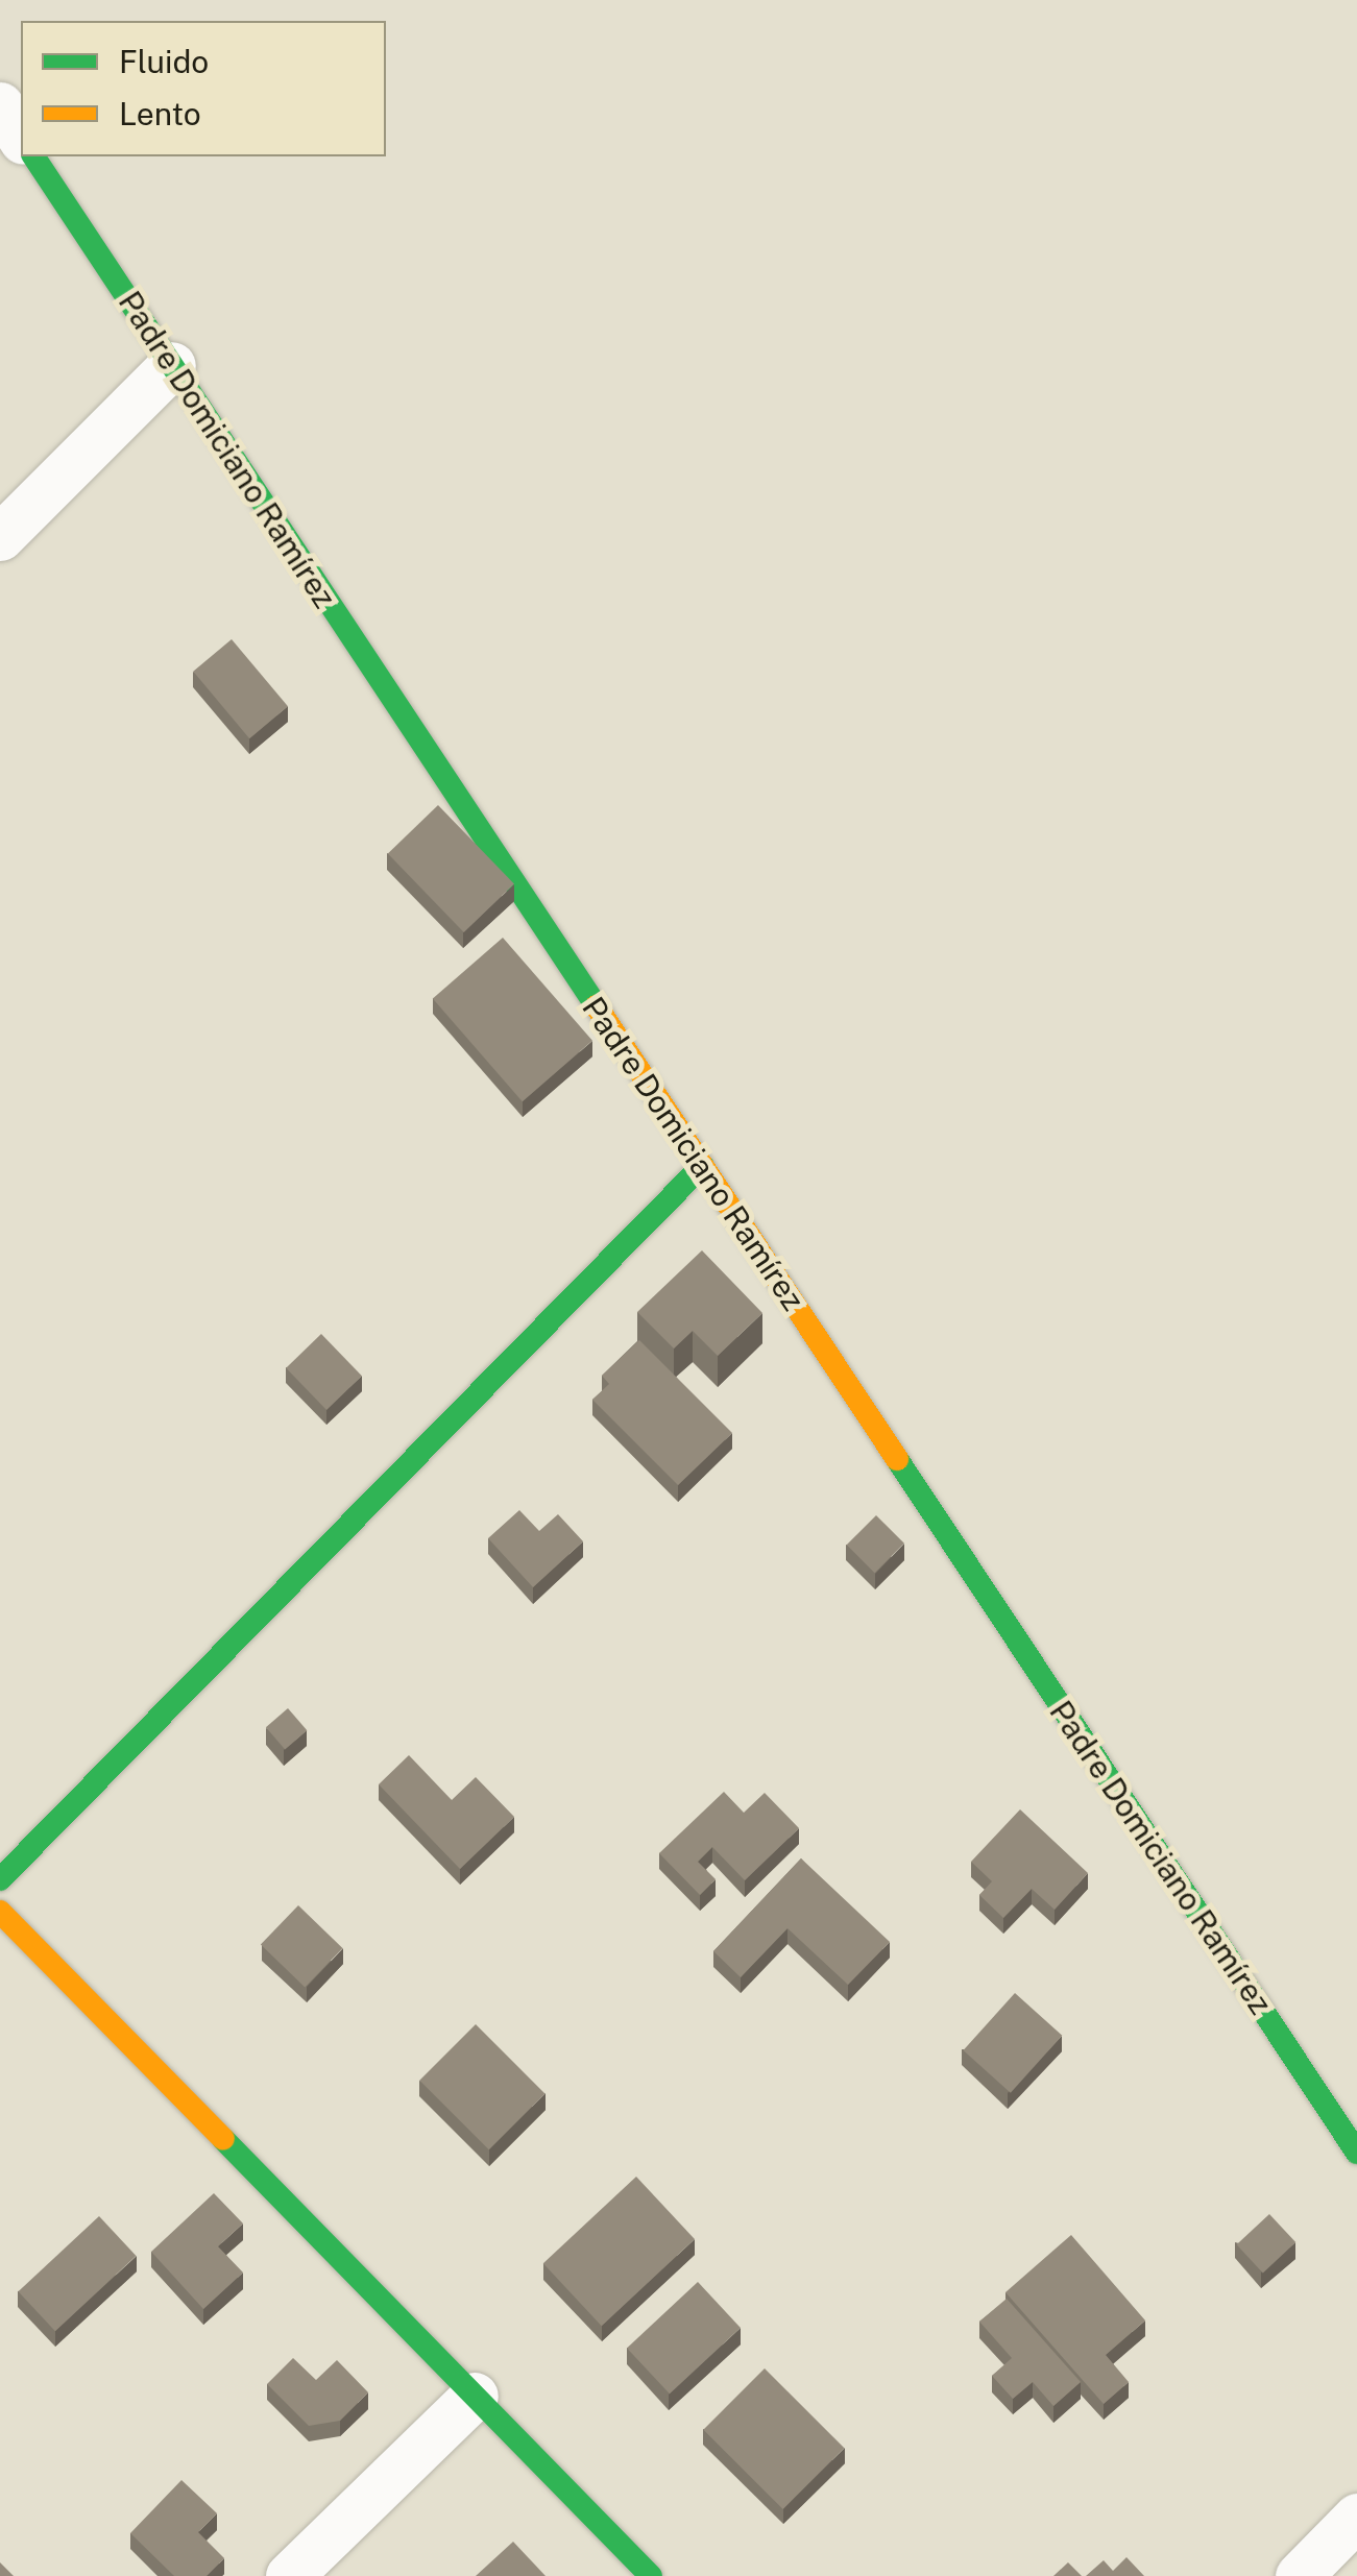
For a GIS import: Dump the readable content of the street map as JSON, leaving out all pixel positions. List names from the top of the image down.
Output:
{
  "streets": {
    "street": ["Padre Domiciano Ramírez"]
  },
  "legend": ["Fluido", "Lento"]
}
